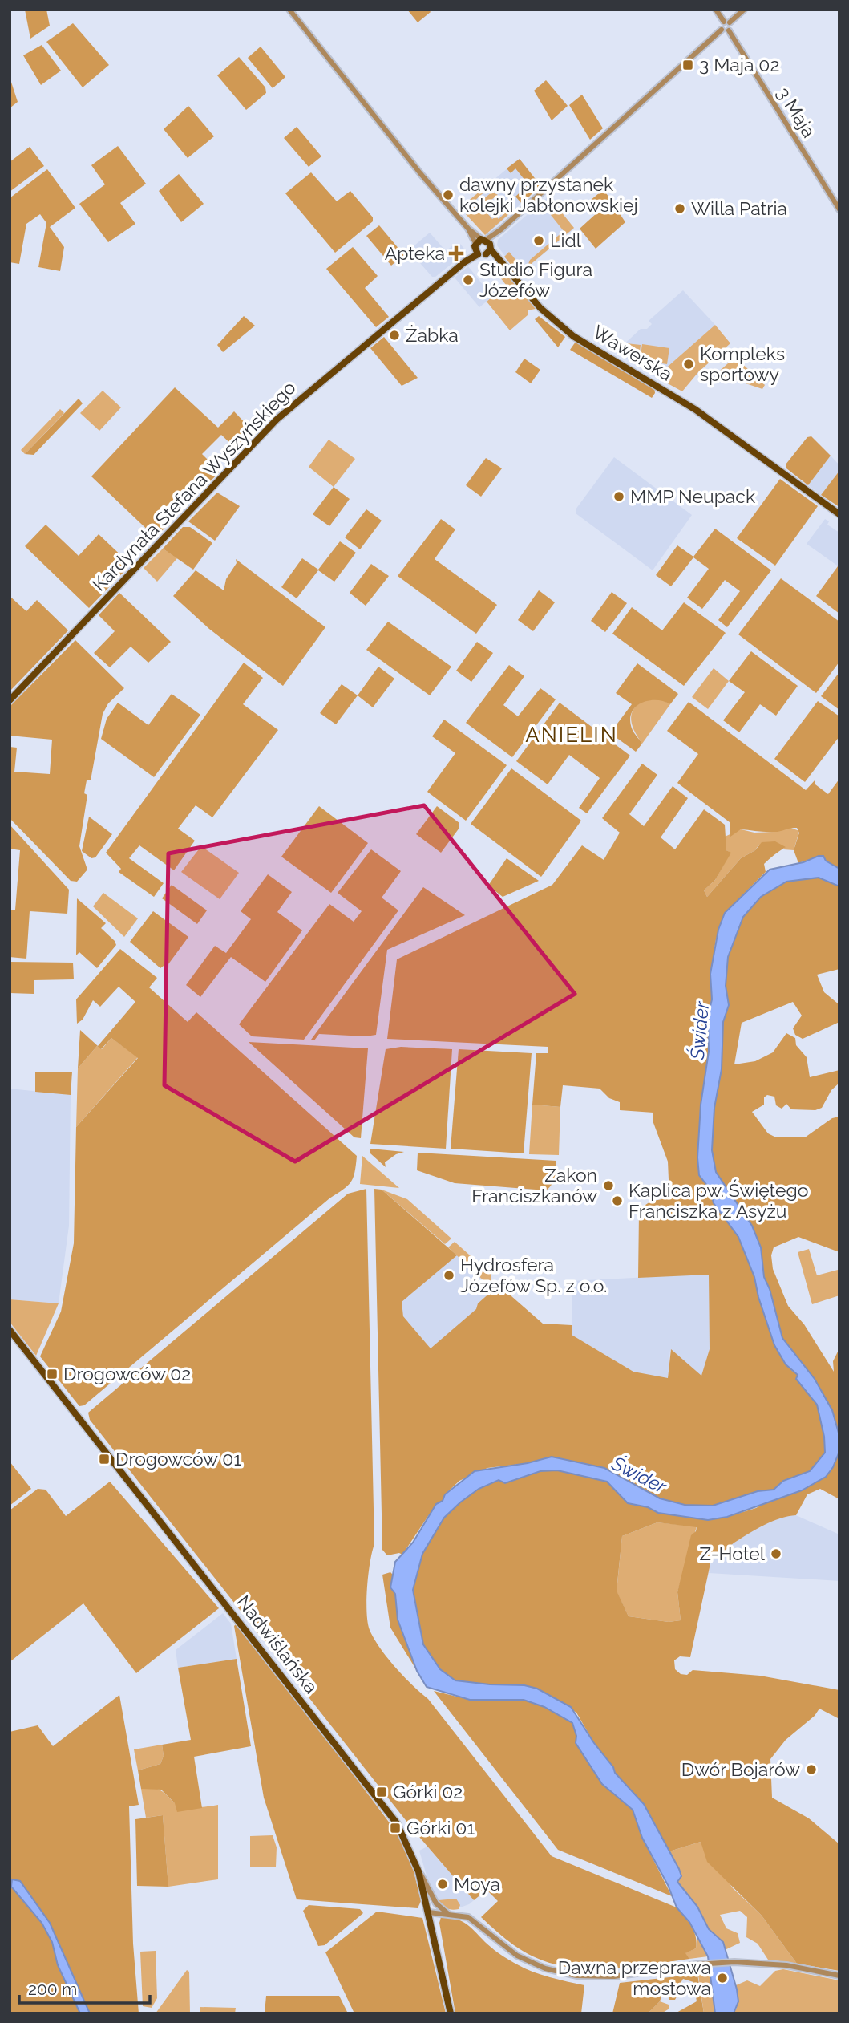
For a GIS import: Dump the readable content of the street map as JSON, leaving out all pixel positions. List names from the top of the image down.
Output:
{
  "streets": {
    "main road": ["Wawerska", "Kardynała Stefana Wyszyńskiego", "Nadwiślańska"],
    "street": ["3 Maja"]
  },
  "crossings": [
    ["Wawerska", "Kardynała Stefana Wyszyńskiego"]
  ],
  "districts": ["ANIELIN"],
  "water": ["Świder"],
  "places": {
    "transit": [
      "3 Maja 02",
      "Drogowców 02",
      "Drogowców 01",
      "Górki 02",
      "Górki 01"
    ],
    "other": [
      "dawny przystanek kolejki Jabłonowskiej",
      "Willa Patria",
      "Lidl",
      "Studio Figura Józefów",
      "Żabka",
      "Kompleks sportowy",
      "MMP Neupack",
      "Zakon Franciszkanów",
      "Kaplica pw. Świętego Franciszka z Asyżu",
      "Hydrosfera Józefów Sp. z o.o.",
      "Z-Hotel",
      "Dwór Bojarów",
      "Moya",
      "Dawna przeprawa mostowa"
    ],
    "health": ["Apteka"]
  },
  "scale_bar": "200 m"
}
